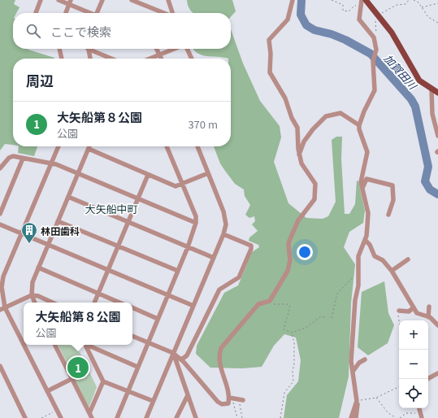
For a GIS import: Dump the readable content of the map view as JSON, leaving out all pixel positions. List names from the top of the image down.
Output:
{
  "districts": ["大矢船中町"],
  "water": ["加賀田川"],
  "places": {
    "building": ["林田歯科"]
  },
  "page": {
    "search": "ここで検索",
    "heading": "周辺",
    "list": [
      {
        "mark": "1",
        "name": "大矢船第８公園",
        "note": "公園",
        "value": "370 m"
      }
    ],
    "popup": ["大矢船第８公園", "公園"],
    "map_buttons": ["+", "−"],
    "pins": "1"
  }
}
